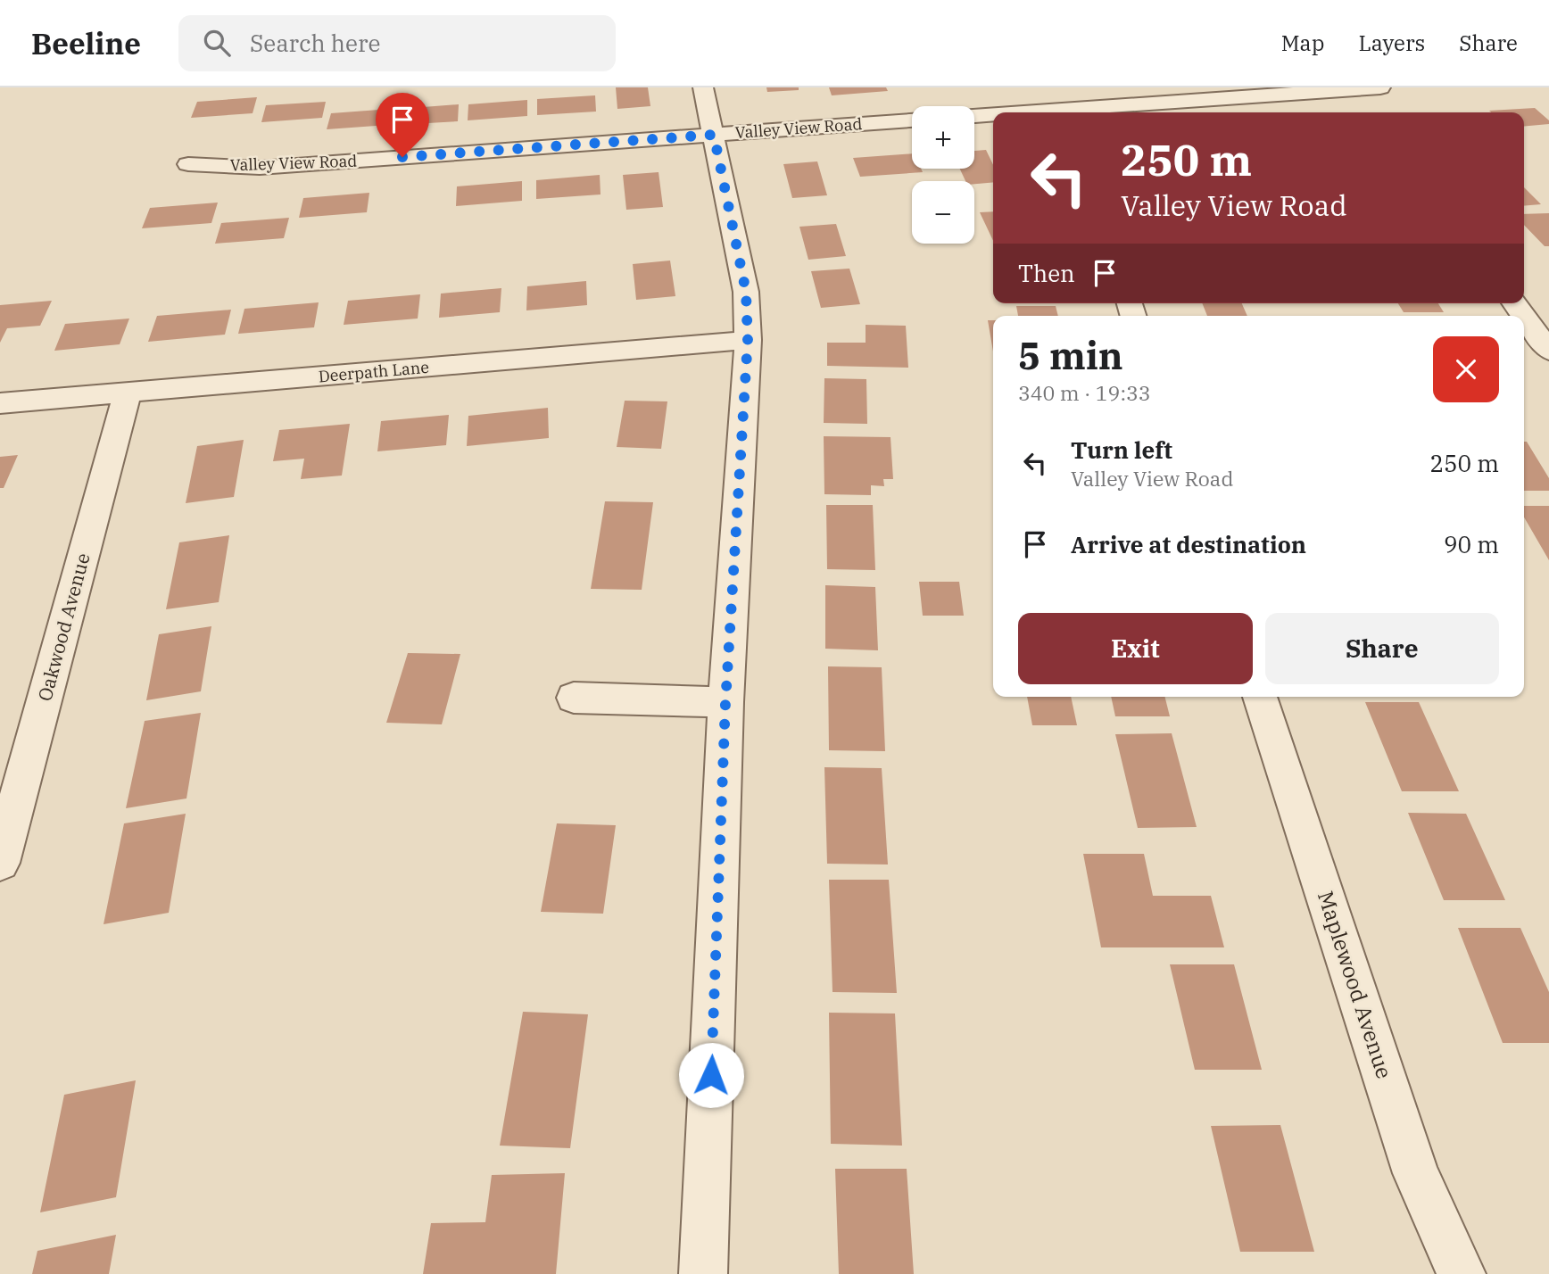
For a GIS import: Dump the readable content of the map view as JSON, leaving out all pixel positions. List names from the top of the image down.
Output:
{
  "streets": {
    "street": [
      "Valley View Road",
      "Deerpath Lane",
      "Oakwood Avenue",
      "Maplewood Avenue"
    ]
  },
  "crossings": [
    ["Deerpath Lane", "Oakwood Avenue"]
  ],
  "page": {
    "header": "Beeline",
    "search": "Search here",
    "nav": ["Map", "Layers", "Share"],
    "map_buttons": ["+", "−"],
    "turn": ["250 m", "Valley View Road"],
    "then": "Then",
    "heading": ["5 min", "340 m · 19:33"],
    "list": [
      {
        "name": "Turn left",
        "note": "Valley View Road",
        "value": "250 m"
      },
      {
        "name": "Arrive at destination",
        "value": "90 m"
      }
    ],
    "buttons": ["Exit", "Share"]
  }
}
